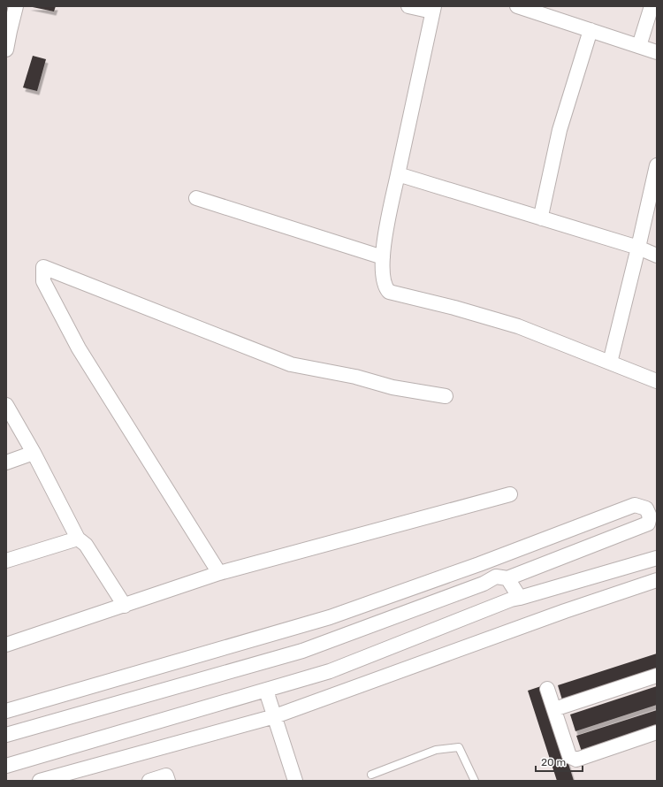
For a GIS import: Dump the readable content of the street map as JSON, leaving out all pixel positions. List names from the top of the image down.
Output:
{
  "scale_bar": "20 m"
}
